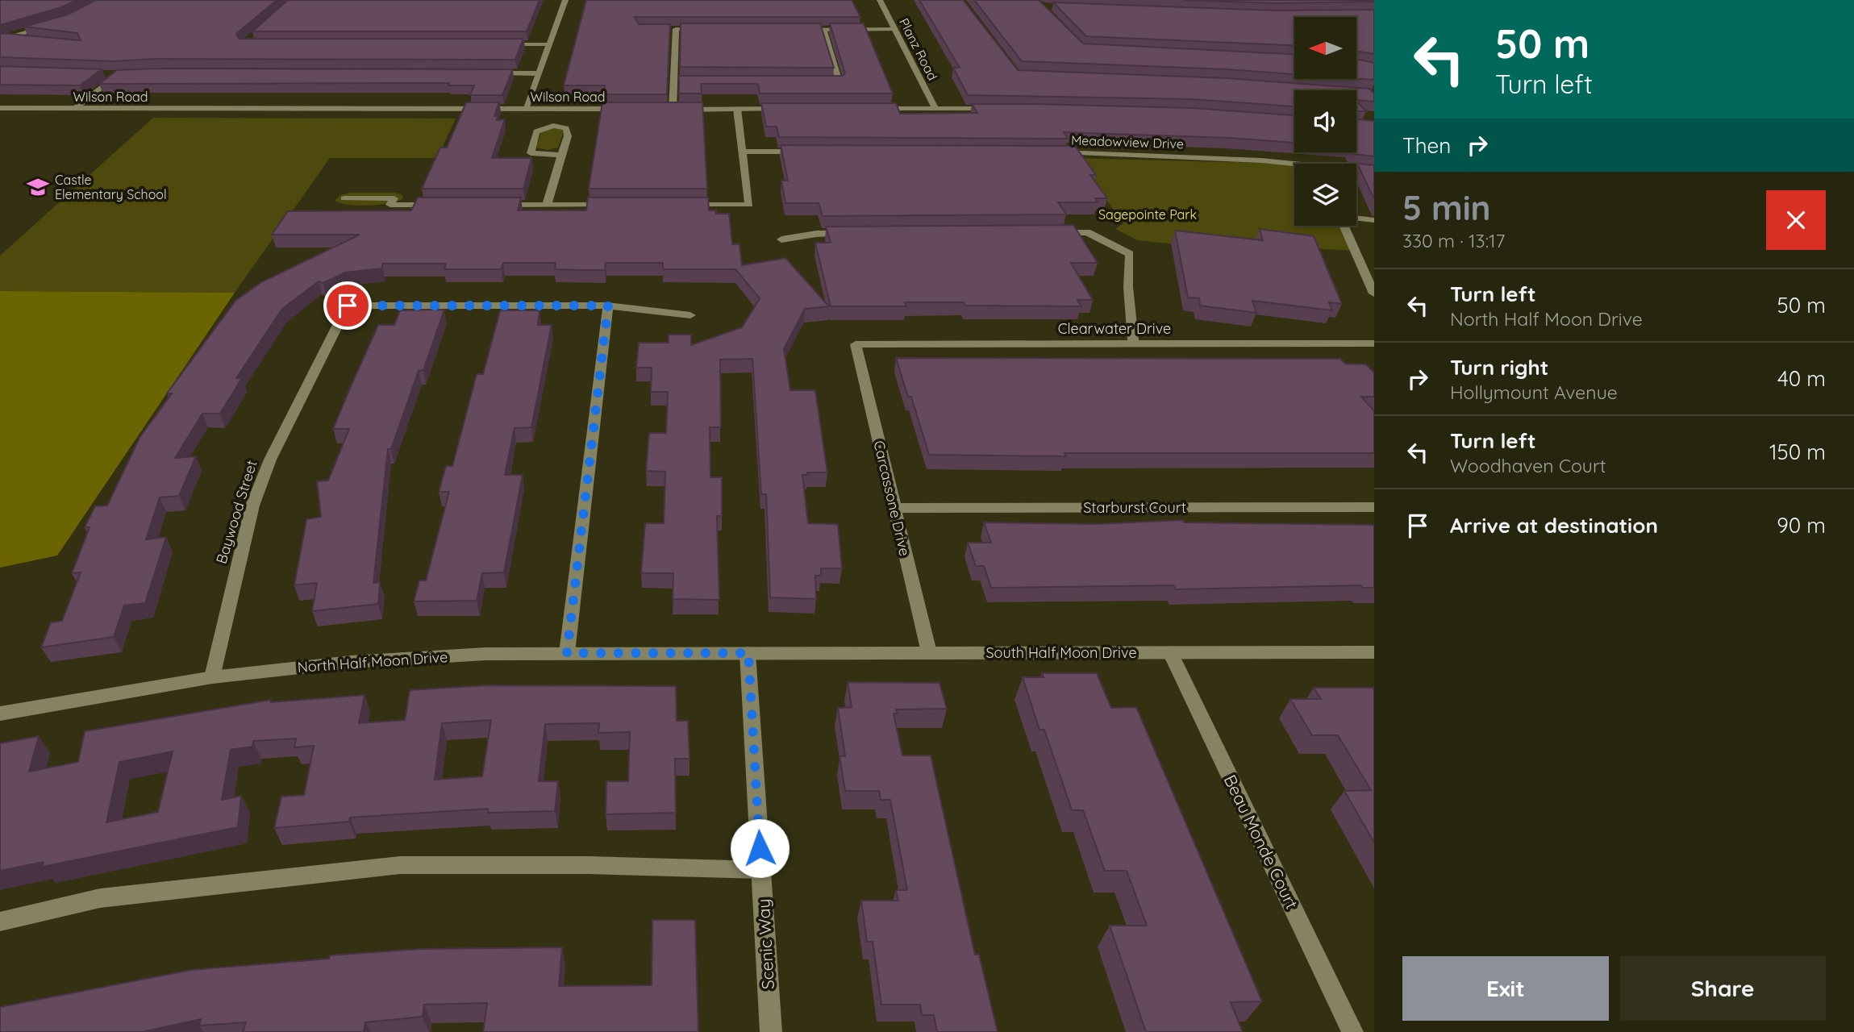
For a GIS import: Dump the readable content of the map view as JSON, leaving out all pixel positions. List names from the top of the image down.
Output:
{
  "streets": {
    "street": [
      "Planz Road",
      "Wilson Road",
      "Meadowview Drive",
      "Clearwater Drive",
      "Carcassone Drive",
      "Starburst Court",
      "Baywood Street",
      "South Half Moon Drive",
      "North Half Moon Drive",
      "Beau Monde Court",
      "Scenic Way"
    ]
  },
  "crossings": [
    ["Clearwater Drive", "Carcassone Drive"],
    ["Carcassone Drive", "Starburst Court"],
    ["Carcassone Drive", "South Half Moon Drive"],
    ["Baywood Street", "North Half Moon Drive"],
    ["South Half Moon Drive", "North Half Moon Drive"],
    ["South Half Moon Drive", "Beau Monde Court"],
    ["South Half Moon Drive", "Scenic Way"],
    ["North Half Moon Drive", "Scenic Way"]
  ],
  "parks": ["Sagepointe Park"],
  "places": {
    "school or university": ["Castle Elementary School"]
  },
  "north": "left",
  "page": {
    "turn": ["50 m", "Turn left"],
    "then": "Then",
    "heading": ["5 min", "330 m · 13:17"],
    "list": [
      {
        "name": "Turn left",
        "note": "North Half Moon Drive",
        "value": "50 m"
      },
      {
        "name": "Turn right",
        "note": "Hollymount Avenue",
        "value": "40 m"
      },
      {
        "name": "Turn left",
        "note": "Woodhaven Court",
        "value": "150 m"
      },
      {
        "name": "Arrive at destination",
        "value": "90 m"
      }
    ],
    "buttons": ["Exit", "Share"]
  }
}
